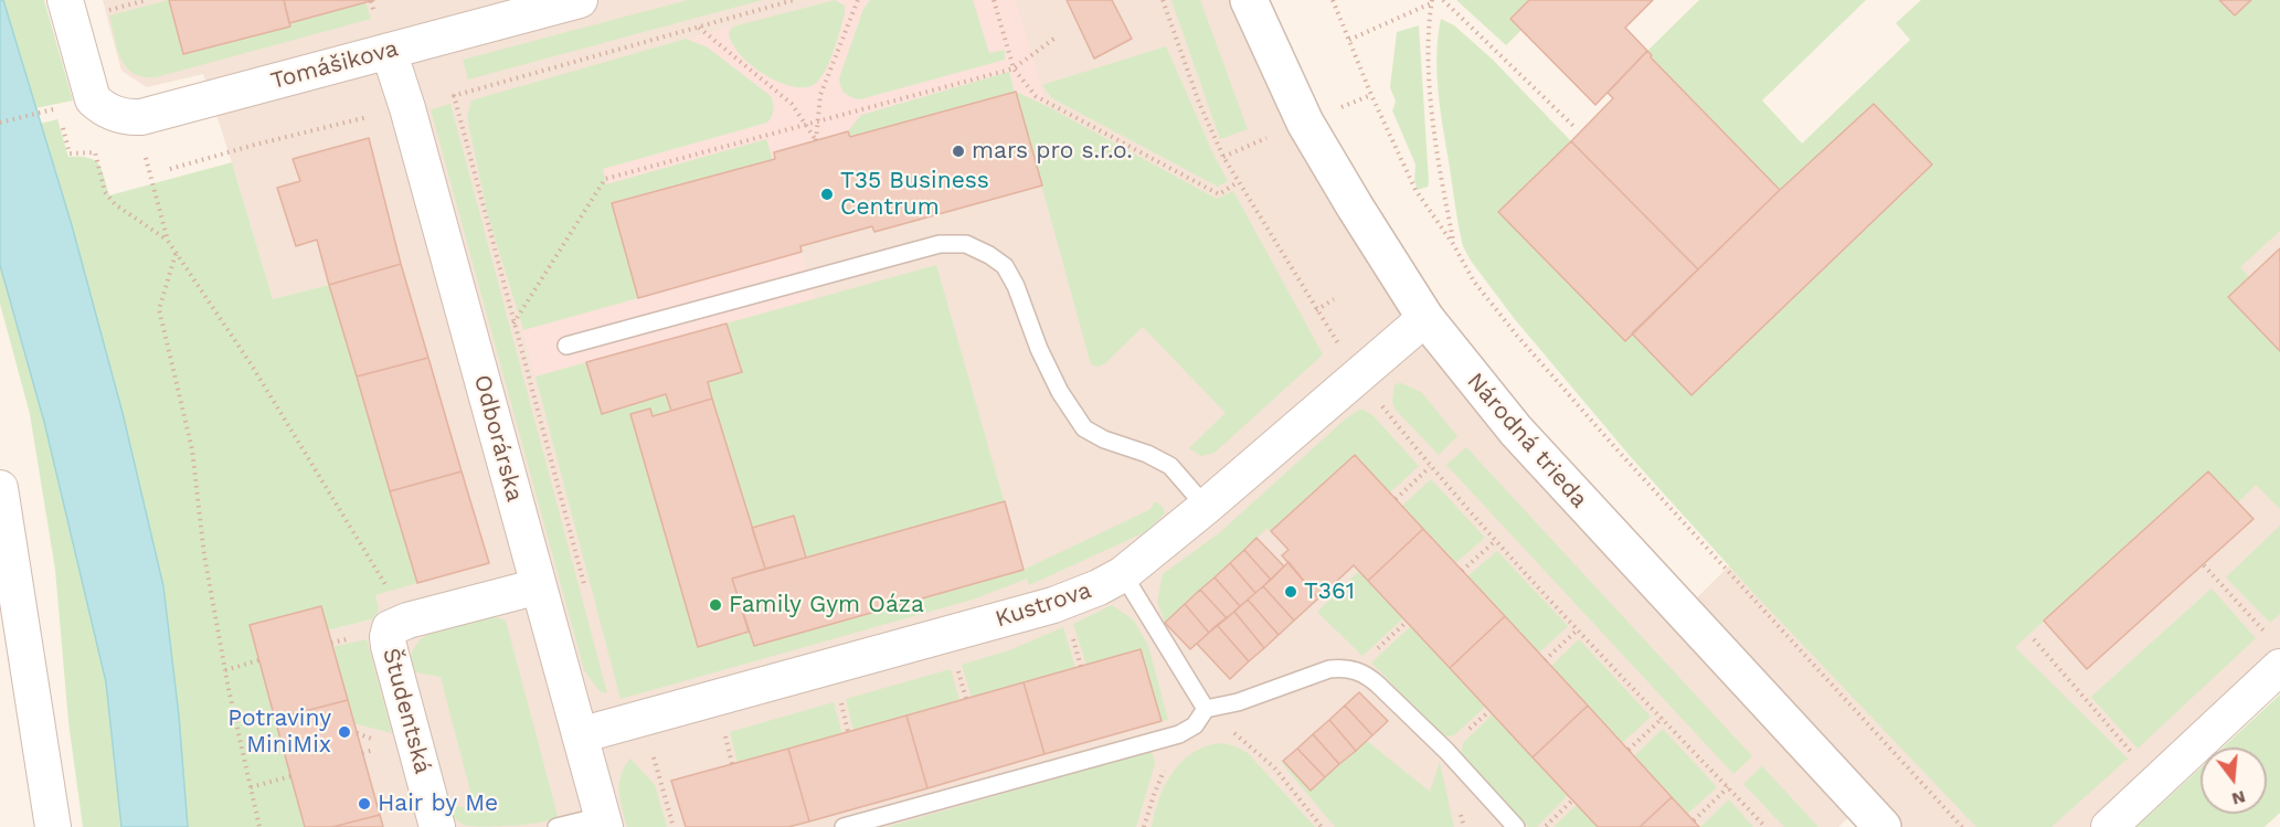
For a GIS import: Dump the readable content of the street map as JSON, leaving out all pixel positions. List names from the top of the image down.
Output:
{
  "streets": {
    "street": [
      "Tomášikova",
      "Odborárska",
      "Národná trieda",
      "Kustrova",
      "Študentská"
    ]
  },
  "crossings": [
    ["Tomášikova", "Odborárska"],
    ["Odborárska", "Kustrova"],
    ["Odborárska", "Študentská"],
    ["Národná trieda", "Kustrova"]
  ],
  "places": [
    "mars pro s.r.o.",
    "T35 Business Centrum",
    "T361",
    "Family Gym Oáza",
    "Potraviny MiniMix",
    "Hair by Me"
  ],
  "north": "bottom"
}
